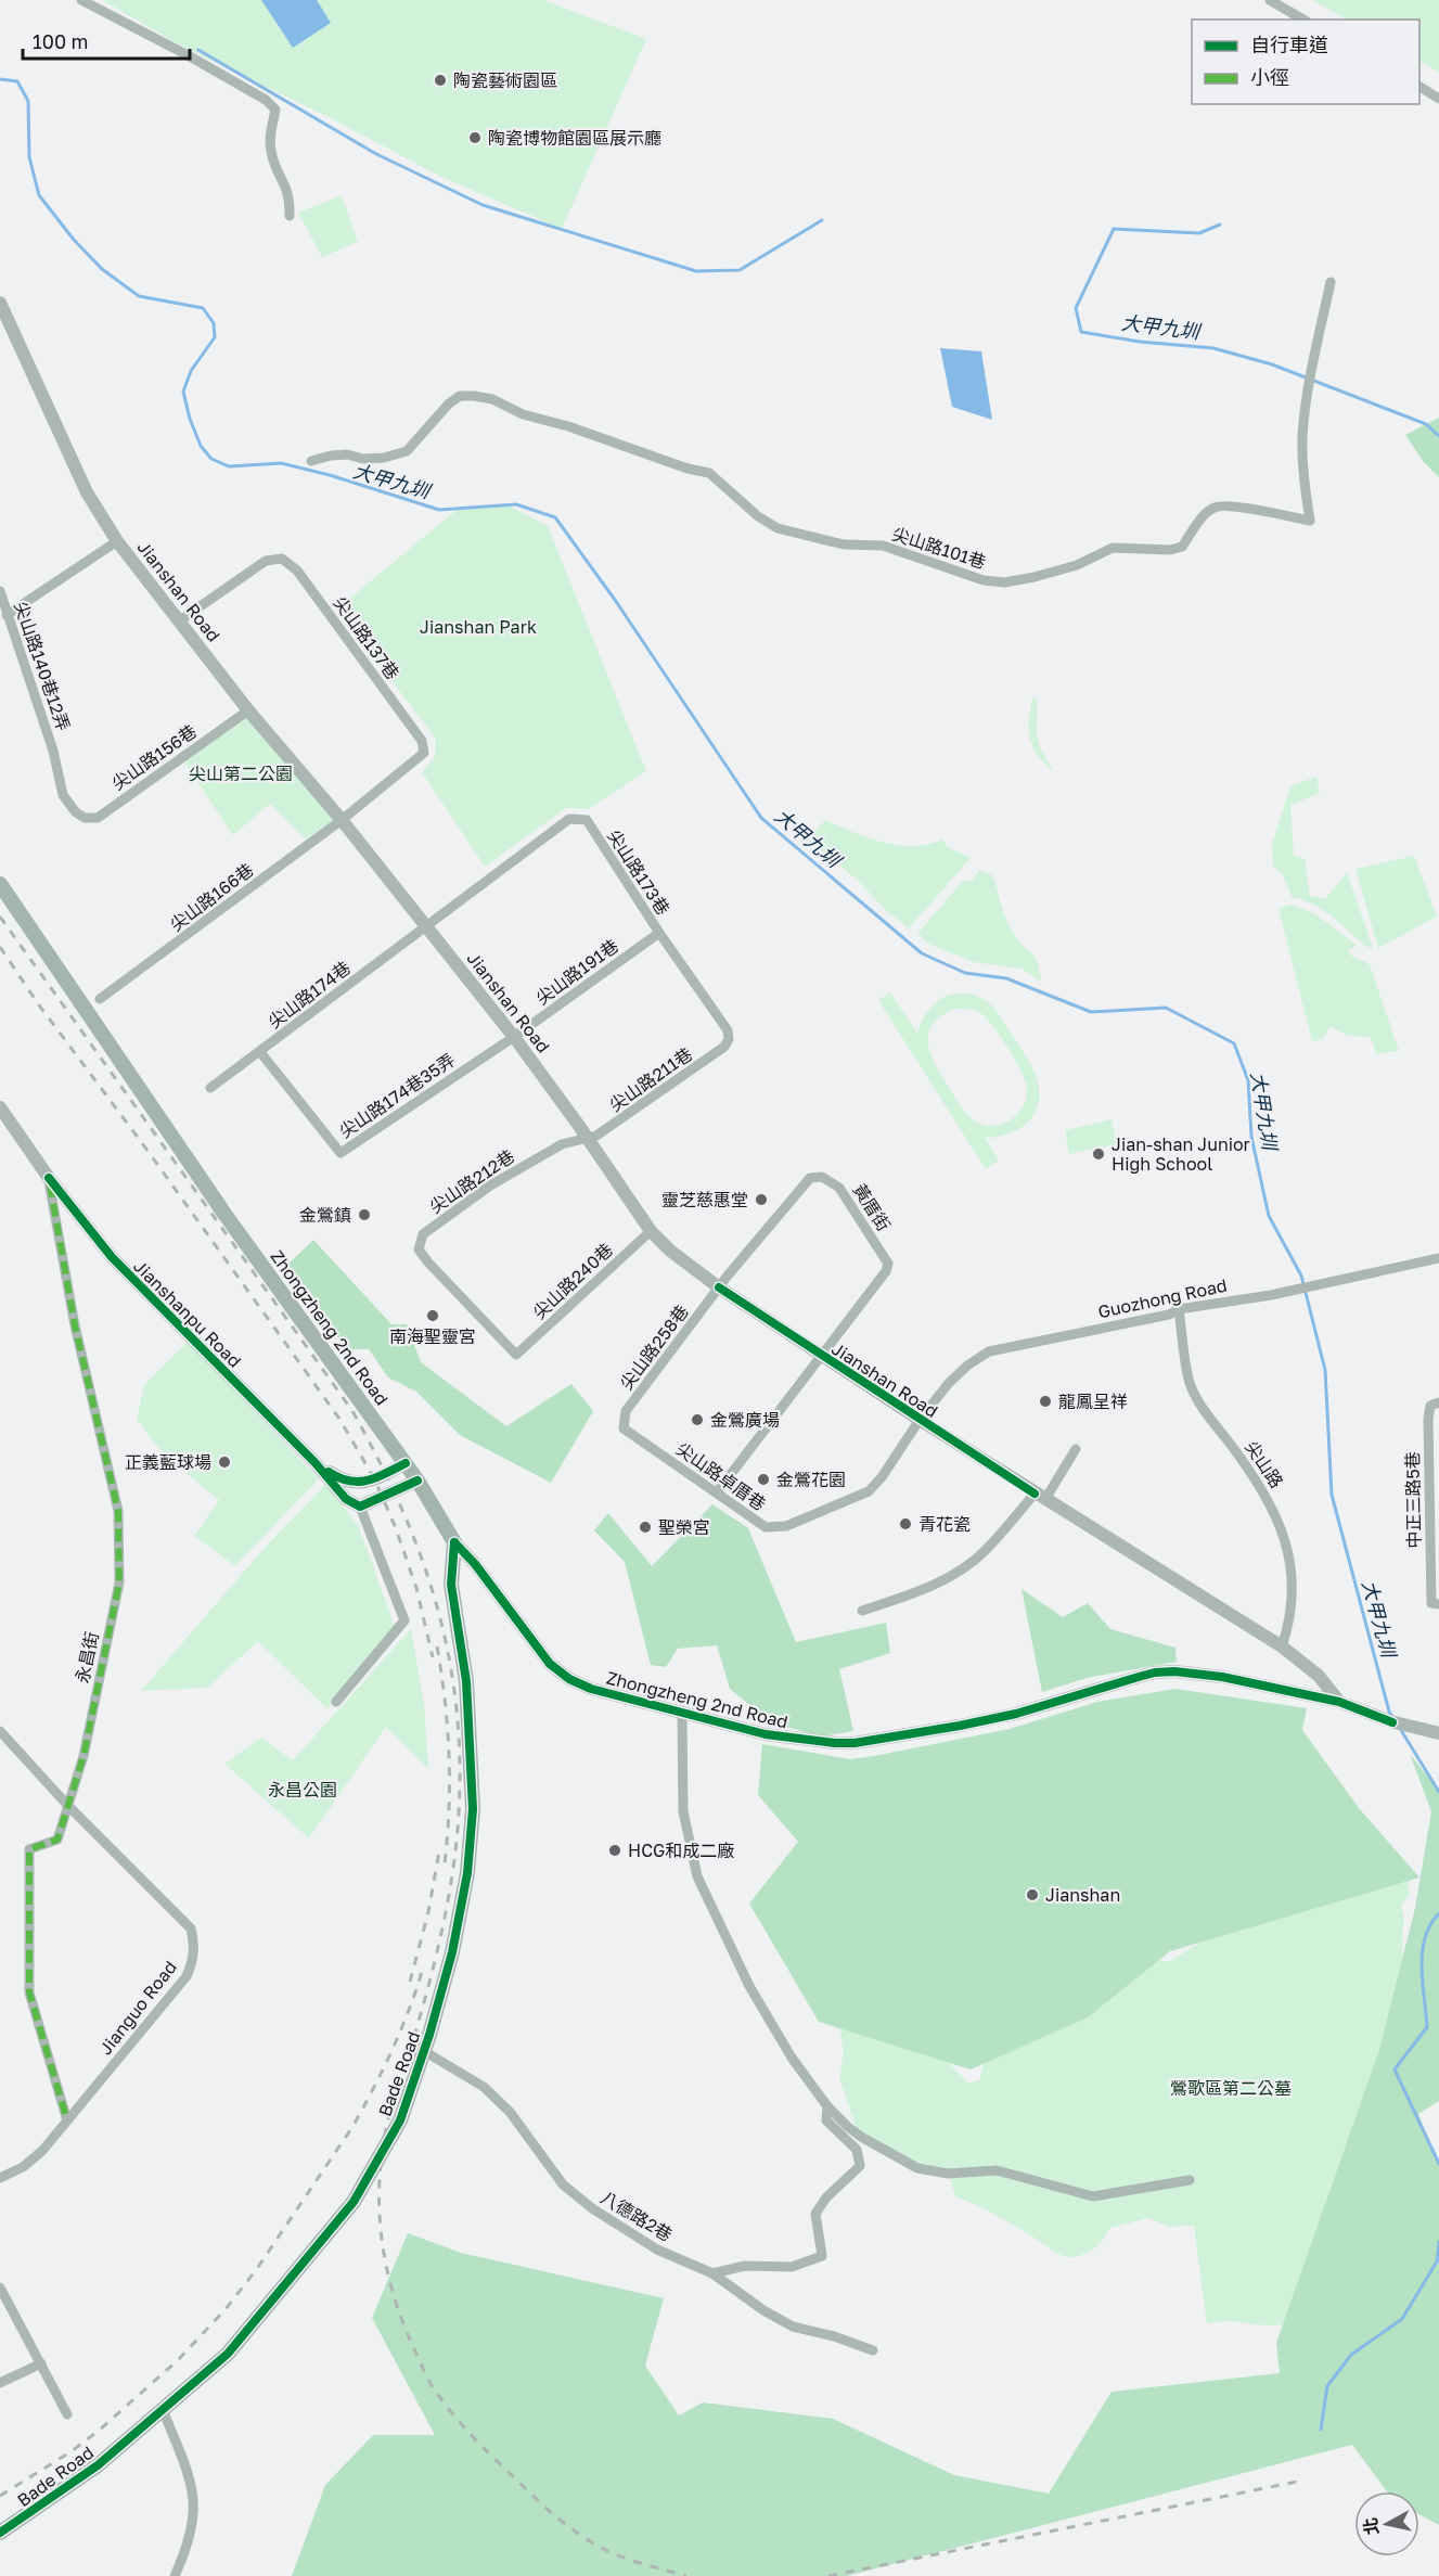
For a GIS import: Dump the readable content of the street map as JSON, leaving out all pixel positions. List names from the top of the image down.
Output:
{
  "streets": {
    "main road": ["Zhongzheng 2nd Road", "Bade Road"],
    "street": [
      "尖山路101巷",
      "Jianshan Road",
      "尖山路137巷",
      "尖山路140巷12弄",
      "尖山路156巷",
      "尖山路173巷",
      "尖山路166巷",
      "尖山路191巷",
      "尖山路174巷",
      "尖山路211巷",
      "尖山路174巷35弄",
      "尖山路212巷",
      "黃厝街",
      "尖山路240巷",
      "Guozhong Road",
      "Jianshanpu Road",
      "尖山路258巷",
      "尖山路",
      "尖山路卓厝巷",
      "中正三路5巷",
      "永昌街",
      "Jianguo Road",
      "八德路2巷"
    ]
  },
  "crossings": [
    ["Jianshan Road", "尖山路137巷"],
    ["Jianshan Road", "尖山路156巷"],
    ["Jianshan Road", "尖山路173巷"],
    ["Jianshan Road", "尖山路166巷"],
    ["Jianshan Road", "尖山路191巷"],
    ["Jianshan Road", "尖山路174巷"],
    ["Jianshan Road", "尖山路211巷"],
    ["Jianshan Road", "尖山路174巷35弄"],
    ["Jianshan Road", "尖山路212巷"],
    ["Jianshan Road", "黃厝街"],
    ["Jianshan Road", "尖山路240巷"],
    ["Jianshan Road", "Guozhong Road"],
    ["Jianshan Road", "Zhongzheng 2nd Road"],
    ["Jianshan Road", "尖山路258巷"],
    ["Jianshan Road", "尖山路"],
    ["Jianshan Road", "尖山路卓厝巷"],
    ["尖山路137巷", "尖山路166巷"],
    ["尖山路140巷12弄", "尖山路156巷"],
    ["尖山路173巷", "尖山路191巷"],
    ["尖山路173巷", "尖山路174巷"],
    ["尖山路173巷", "尖山路211巷"],
    ["尖山路191巷", "尖山路174巷35弄"],
    ["尖山路174巷", "尖山路174巷35弄"],
    ["尖山路211巷", "尖山路212巷"],
    ["尖山路212巷", "尖山路240巷"],
    ["黃厝街", "尖山路258巷"],
    ["Guozhong Road", "尖山路"],
    ["Guozhong Road", "尖山路卓厝巷"],
    ["Jianshanpu Road", "Zhongzheng 2nd Road"],
    ["Jianshanpu Road", "永昌街"],
    ["Zhongzheng 2nd Road", "Bade Road"],
    ["尖山路258巷", "尖山路卓厝巷"],
    ["永昌街", "Jianguo Road"],
    ["Bade Road", "八德路2巷"]
  ],
  "water": ["大甲九圳"],
  "parks": [
    "Jianshan Park",
    "尖山第二公園",
    "永昌公園",
    "鶯歌區第二公墓"
  ],
  "places": [
    "陶瓷藝術園區",
    "陶瓷博物館園區展示廳",
    "Jian-shan Junior High School",
    "靈芝慈惠堂",
    "金鶯鎮",
    "南海聖靈宮",
    "龍鳳呈祥",
    "金鶯廣場",
    "正義藍球場",
    "金鶯花園",
    "青花瓷",
    "聖榮宮",
    "HCG和成二廠",
    "Jianshan"
  ],
  "legend": ["自行車道", "小徑"],
  "scale_bar": "100 m",
  "north": "left"
}
